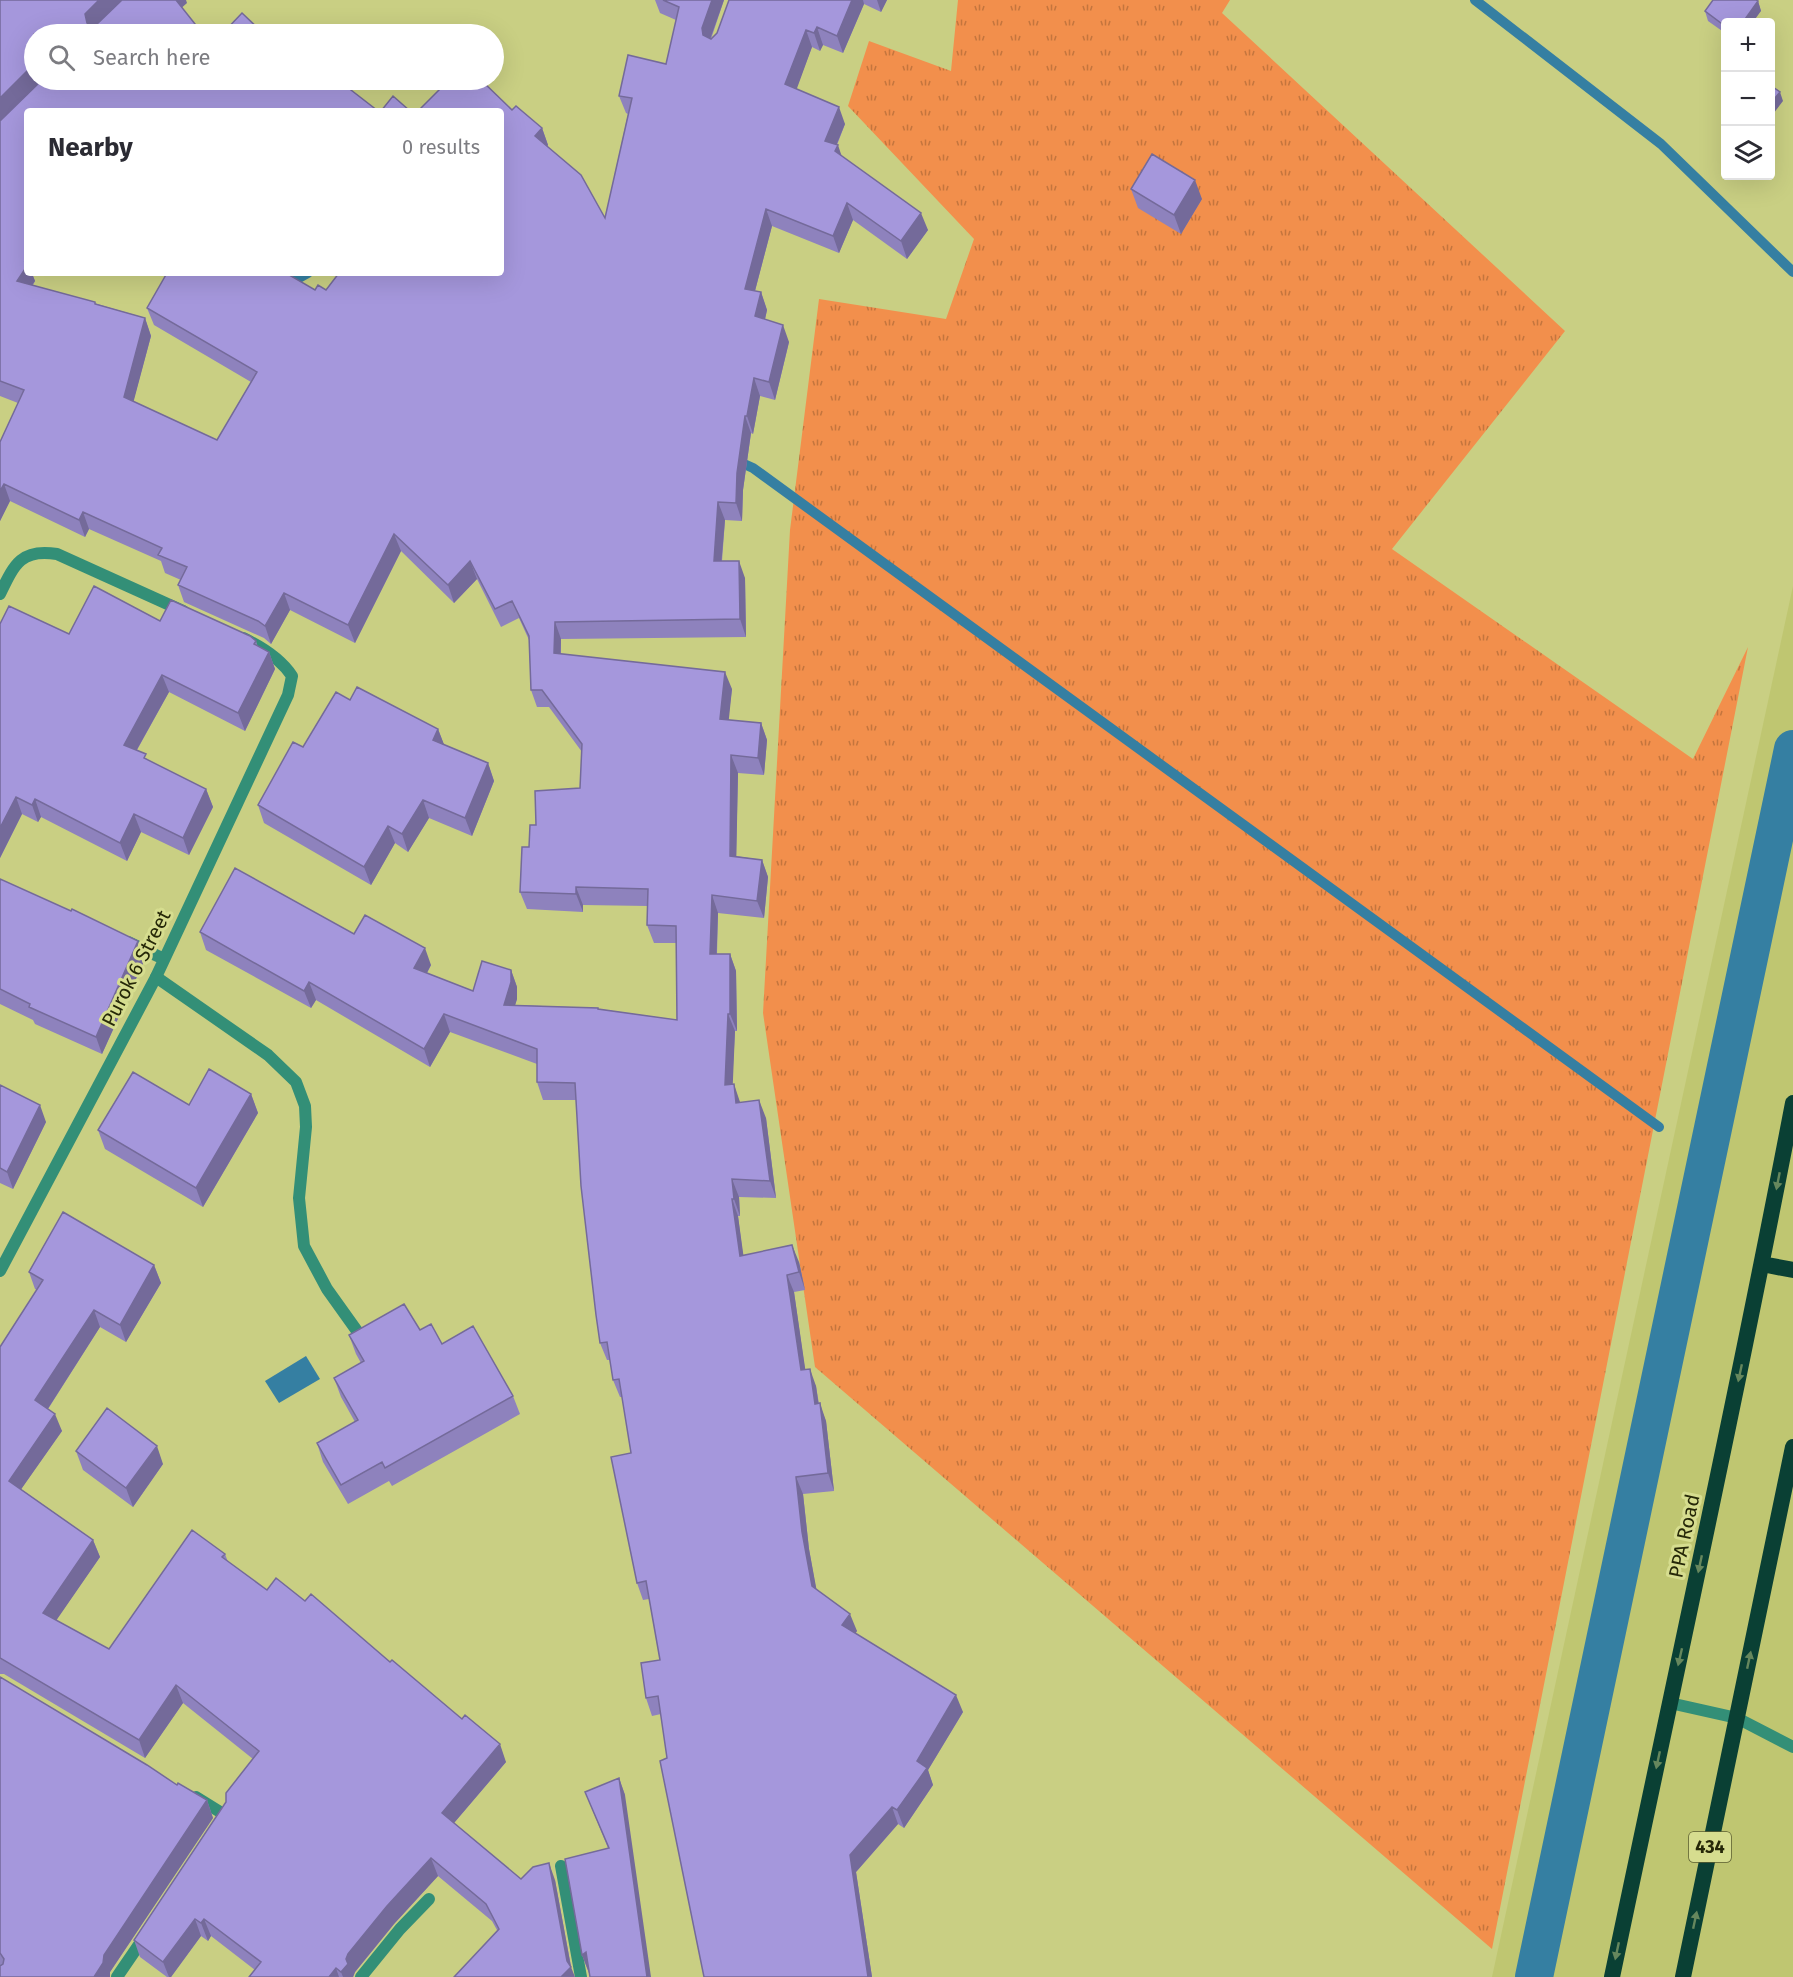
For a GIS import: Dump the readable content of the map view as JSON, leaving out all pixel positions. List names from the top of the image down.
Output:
{
  "streets": {
    "highway": ["PPA Road", "434"],
    "street": ["Purok 6 Street"]
  },
  "page": {
    "map_buttons": ["+", "−"],
    "search": "Search here",
    "heading": ["Nearby", "0 results"]
  }
}
